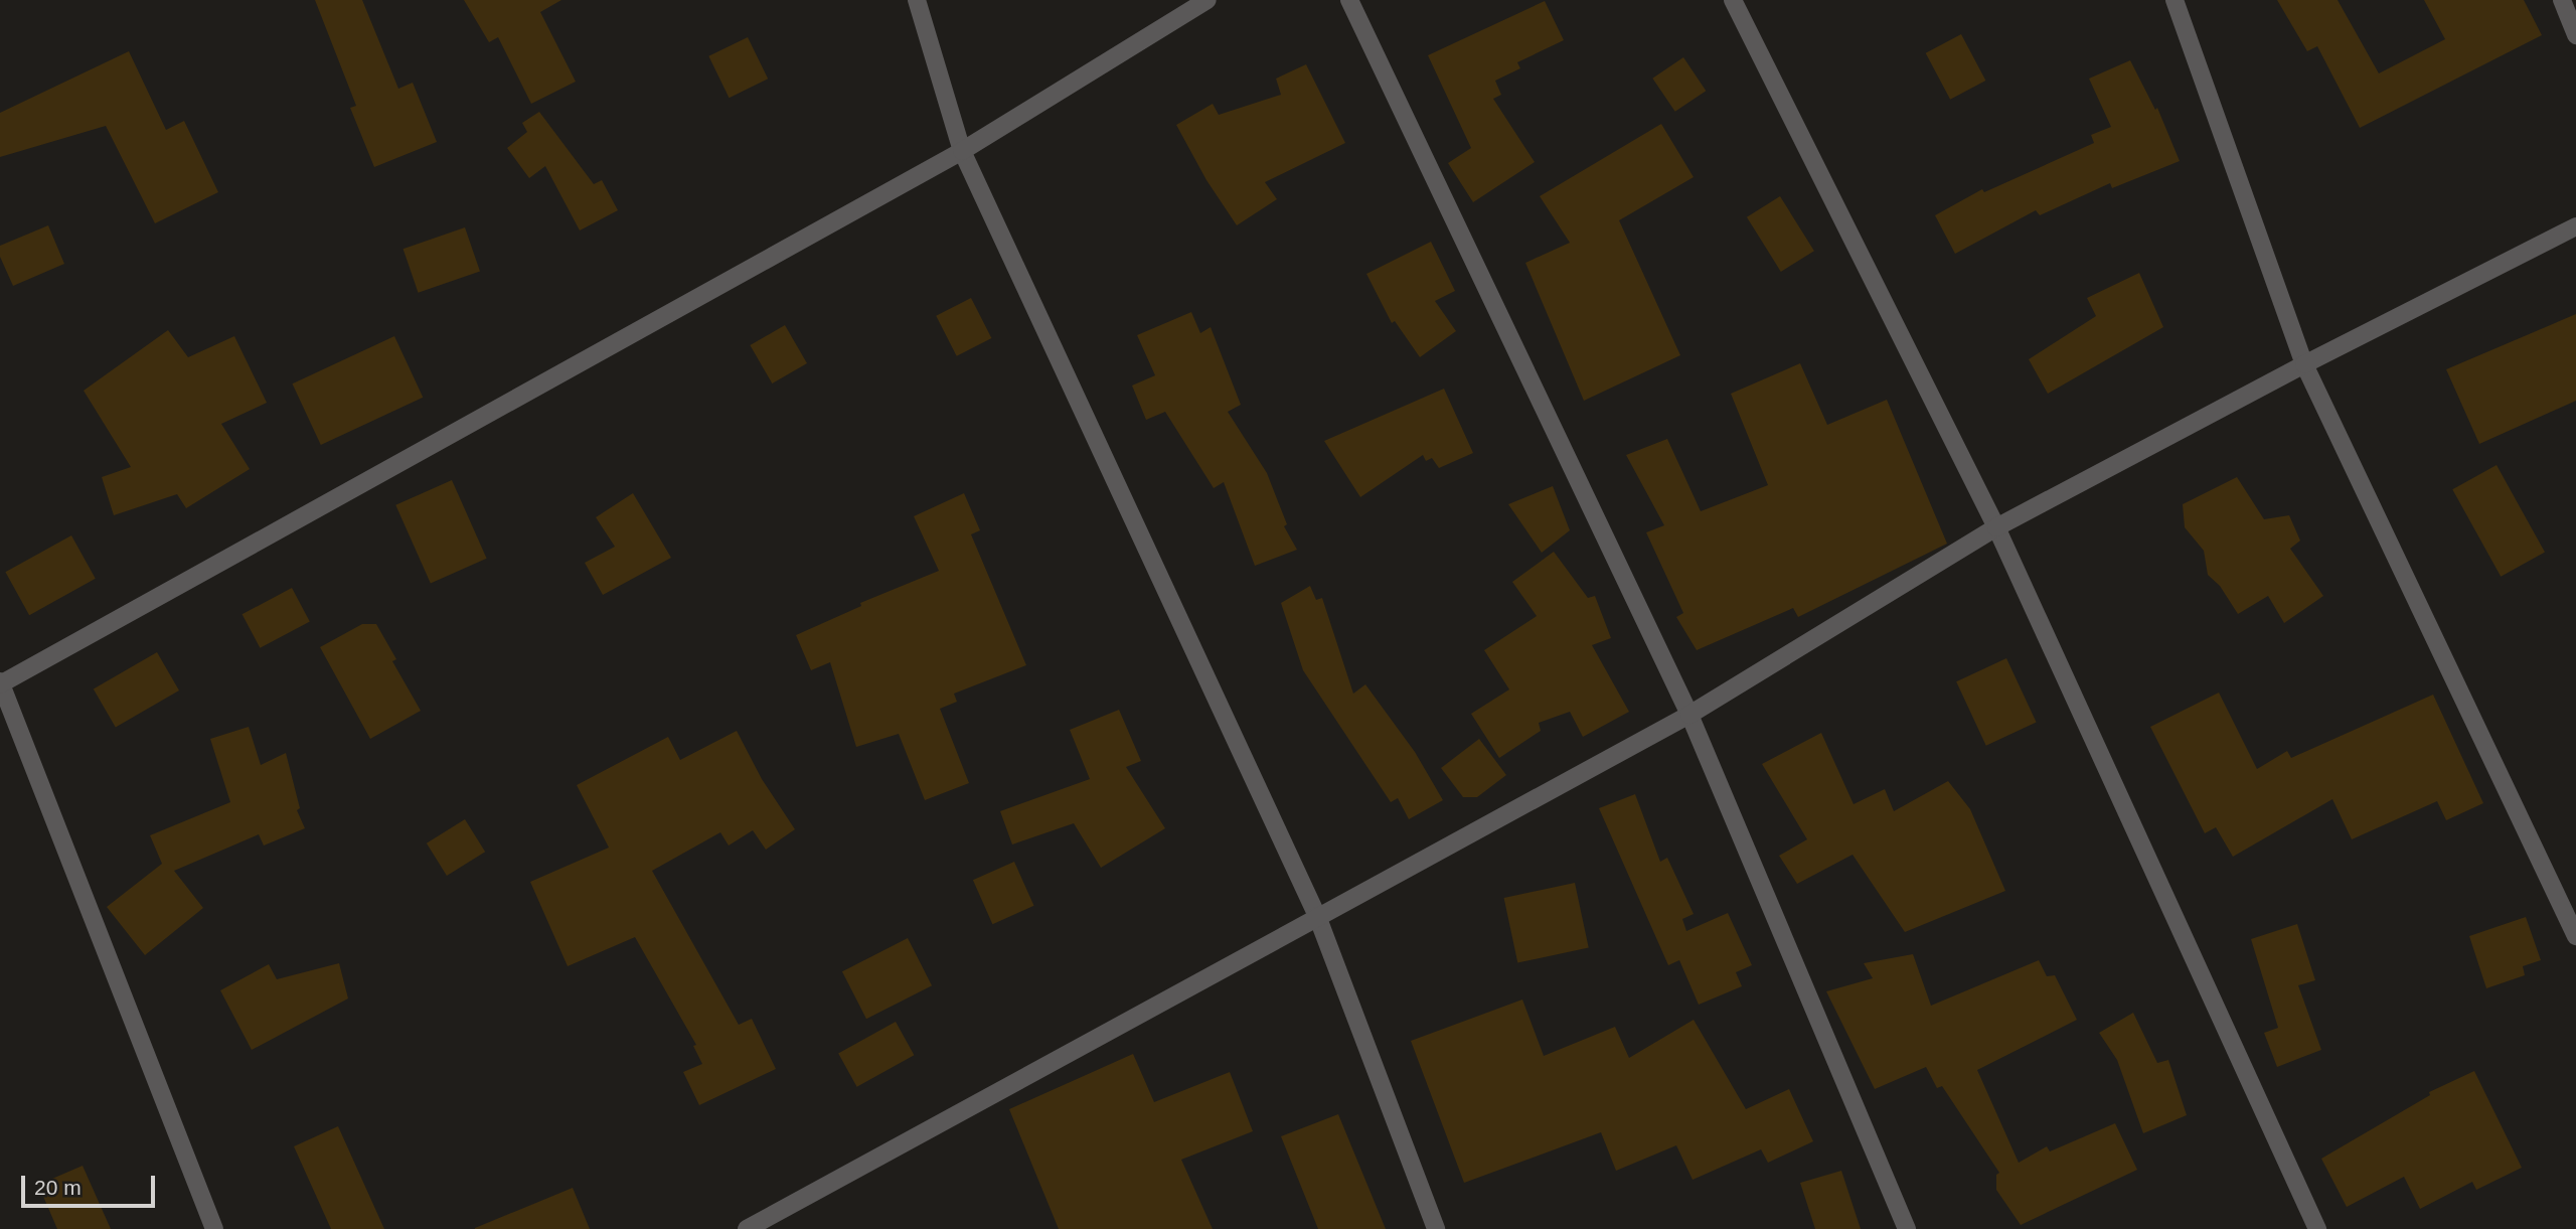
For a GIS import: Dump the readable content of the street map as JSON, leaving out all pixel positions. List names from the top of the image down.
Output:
{
  "scale_bar": "20 m"
}
